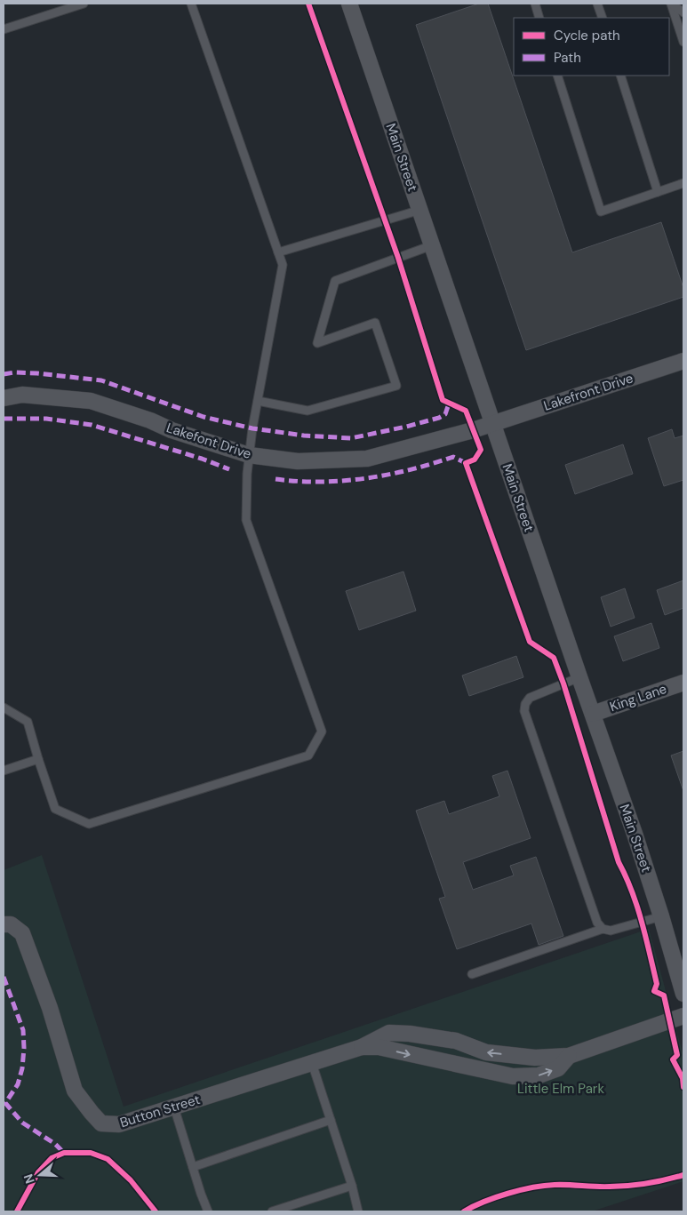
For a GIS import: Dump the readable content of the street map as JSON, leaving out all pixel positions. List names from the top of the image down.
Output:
{
  "streets": {
    "street": [
      "Main Street",
      "Lakefront Drive",
      "Lakefont Drive",
      "King Lane",
      "Button Street"
    ]
  },
  "crossings": [
    ["Main Street", "Lakefront Drive"],
    ["Main Street", "Lakefont Drive"],
    ["Main Street", "King Lane"],
    ["Lakefront Drive", "Lakefont Drive"]
  ],
  "parks": ["Little Elm Park"],
  "legend": ["Cycle path", "Path"],
  "north": "left"
}
